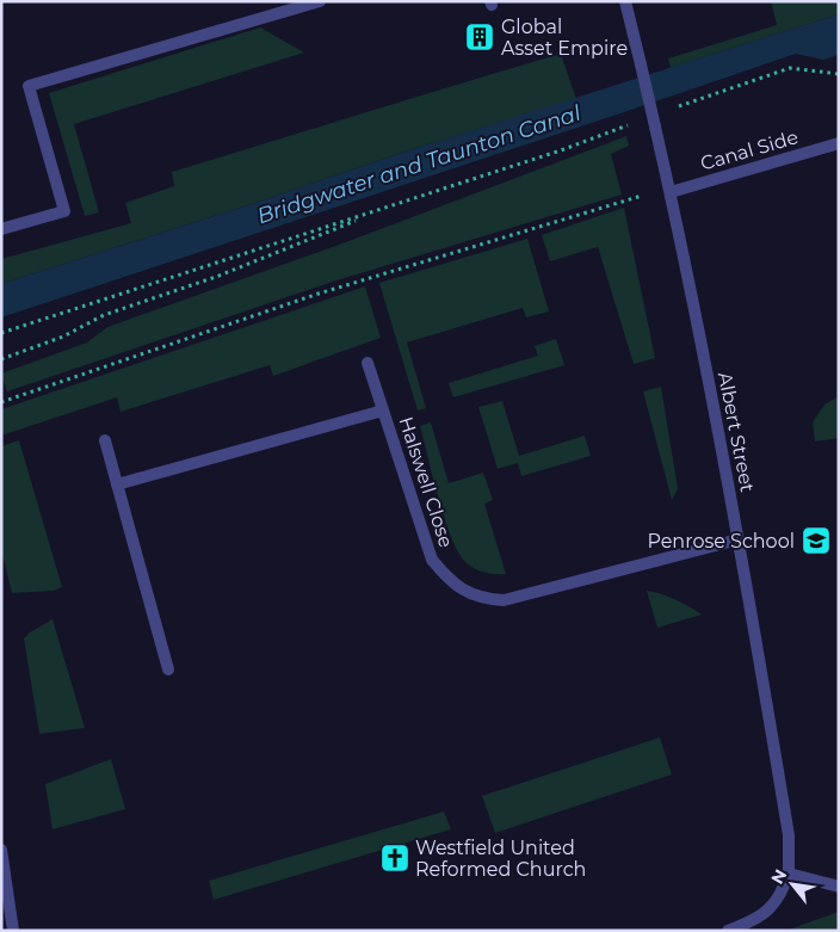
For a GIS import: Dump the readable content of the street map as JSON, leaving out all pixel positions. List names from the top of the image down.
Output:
{
  "streets": {
    "street": ["Canal Side", "Albert Street", "Halswell Close"]
  },
  "crossings": [
    ["Canal Side", "Albert Street"],
    ["Albert Street", "Halswell Close"]
  ],
  "water": ["Bridgwater and Taunton Canal"],
  "places": {
    "building": ["Global Asset Empire"],
    "school or university": ["Penrose School"],
    "church": ["Westfield United Reformed Church"]
  },
  "north": "top left"
}
